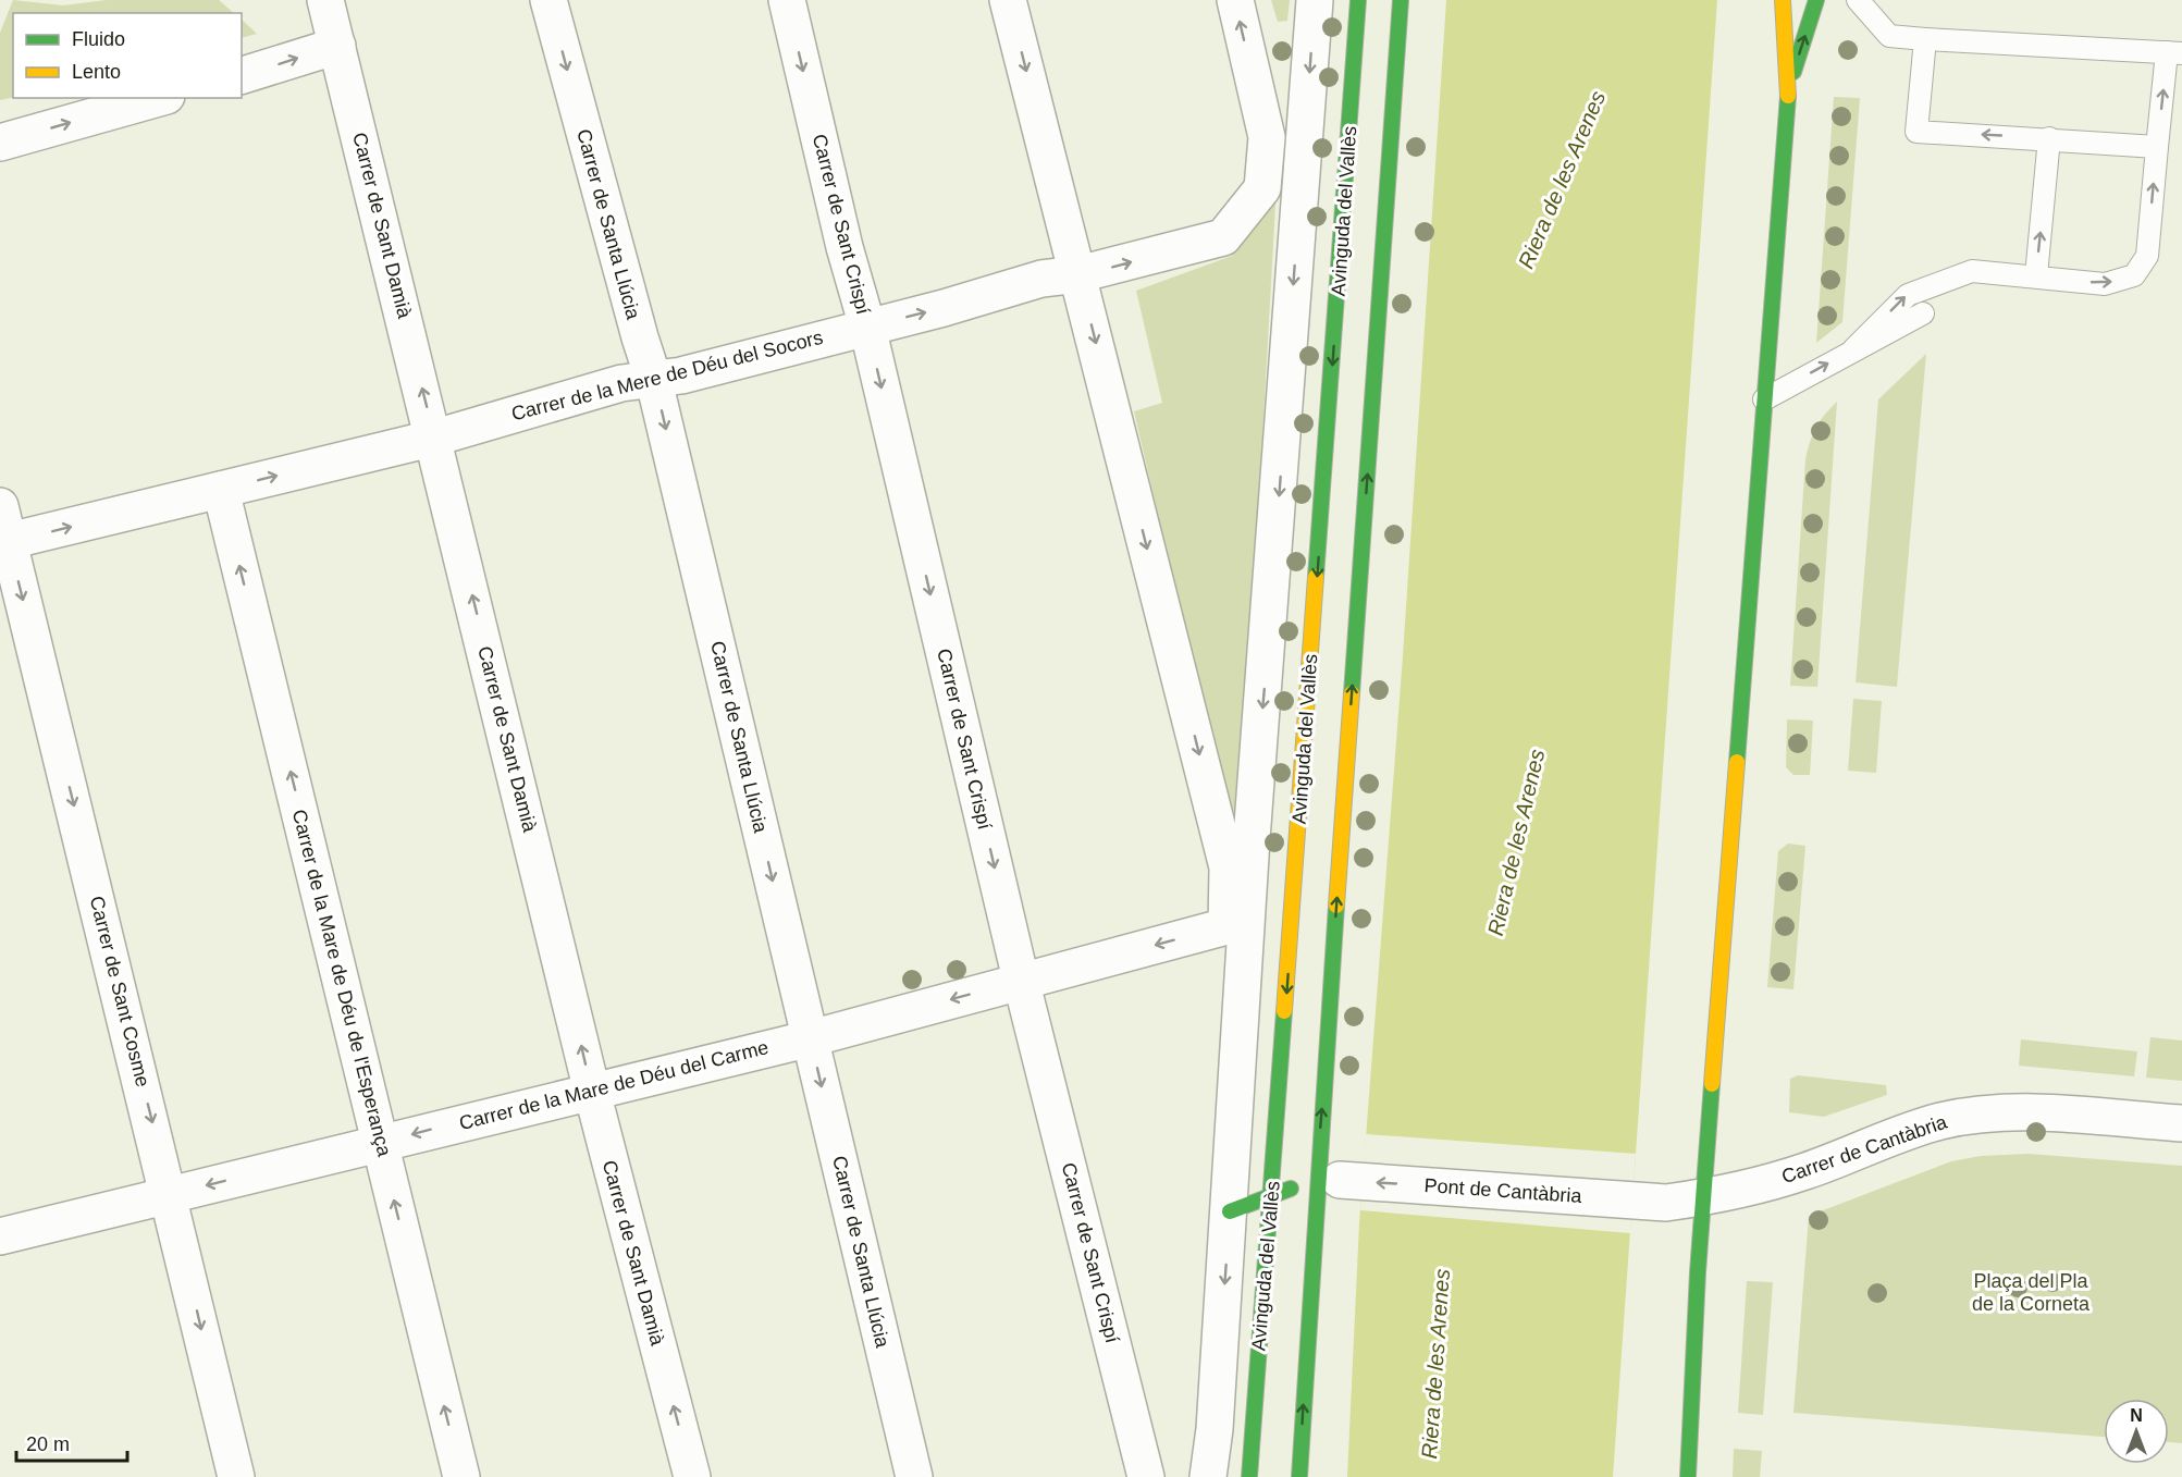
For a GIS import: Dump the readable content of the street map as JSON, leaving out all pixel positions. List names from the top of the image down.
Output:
{
  "streets": {
    "main road": ["Avinguda del Vallès"],
    "street": [
      "Carrer de Santa Llúcia",
      "Carrer de Sant Crispí",
      "Carrer de Sant Damià",
      "Carrer de la Mere de Déu del Socors",
      "Carrer de la Mare de Déu de l'Esperança",
      "Carrer de Sant Cosme",
      "Carrer de la Mare de Déu del Carme",
      "Carrer de Cantàbria",
      "Pont de Cantàbria"
    ]
  },
  "crossings": [
    ["Carrer de Santa Llúcia", "Carrer de la Mere de Déu del Socors"],
    ["Carrer de Santa Llúcia", "Carrer de la Mare de Déu del Carme"],
    ["Carrer de Sant Crispí", "Carrer de la Mere de Déu del Socors"],
    ["Carrer de Sant Crispí", "Carrer de la Mare de Déu del Carme"],
    ["Carrer de Sant Damià", "Carrer de la Mere de Déu del Socors"],
    ["Carrer de Sant Damià", "Carrer de la Mare de Déu del Carme"],
    ["Carrer de la Mere de Déu del Socors", "Carrer de la Mare de Déu de l'Esperança"],
    ["Carrer de la Mere de Déu del Socors", "Carrer de Sant Cosme"],
    ["Carrer de la Mere de Déu del Socors", "Carrer de la Mare de Déu del Carme"],
    ["Carrer de la Mare de Déu de l'Esperança", "Carrer de la Mare de Déu del Carme"],
    ["Carrer de Sant Cosme", "Carrer de la Mare de Déu del Carme"],
    ["Carrer de Cantàbria", "Pont de Cantàbria"]
  ],
  "one_way": [
    "Avinguda del Vallès",
    "Carrer de Santa Llúcia",
    "Carrer de Sant Crispí",
    "Carrer de Sant Damià",
    "Carrer de la Mere de Déu del Socors",
    "Carrer de la Mare de Déu de l'Esperança",
    "Carrer de Sant Cosme",
    "Pont de Cantàbria"
  ],
  "water": ["Riera de les Arenes"],
  "parks": ["Plaça del Pla de la Corneta"],
  "legend": ["Fluido", "Lento"],
  "scale_bar": "20 m",
  "north": "top"
}
